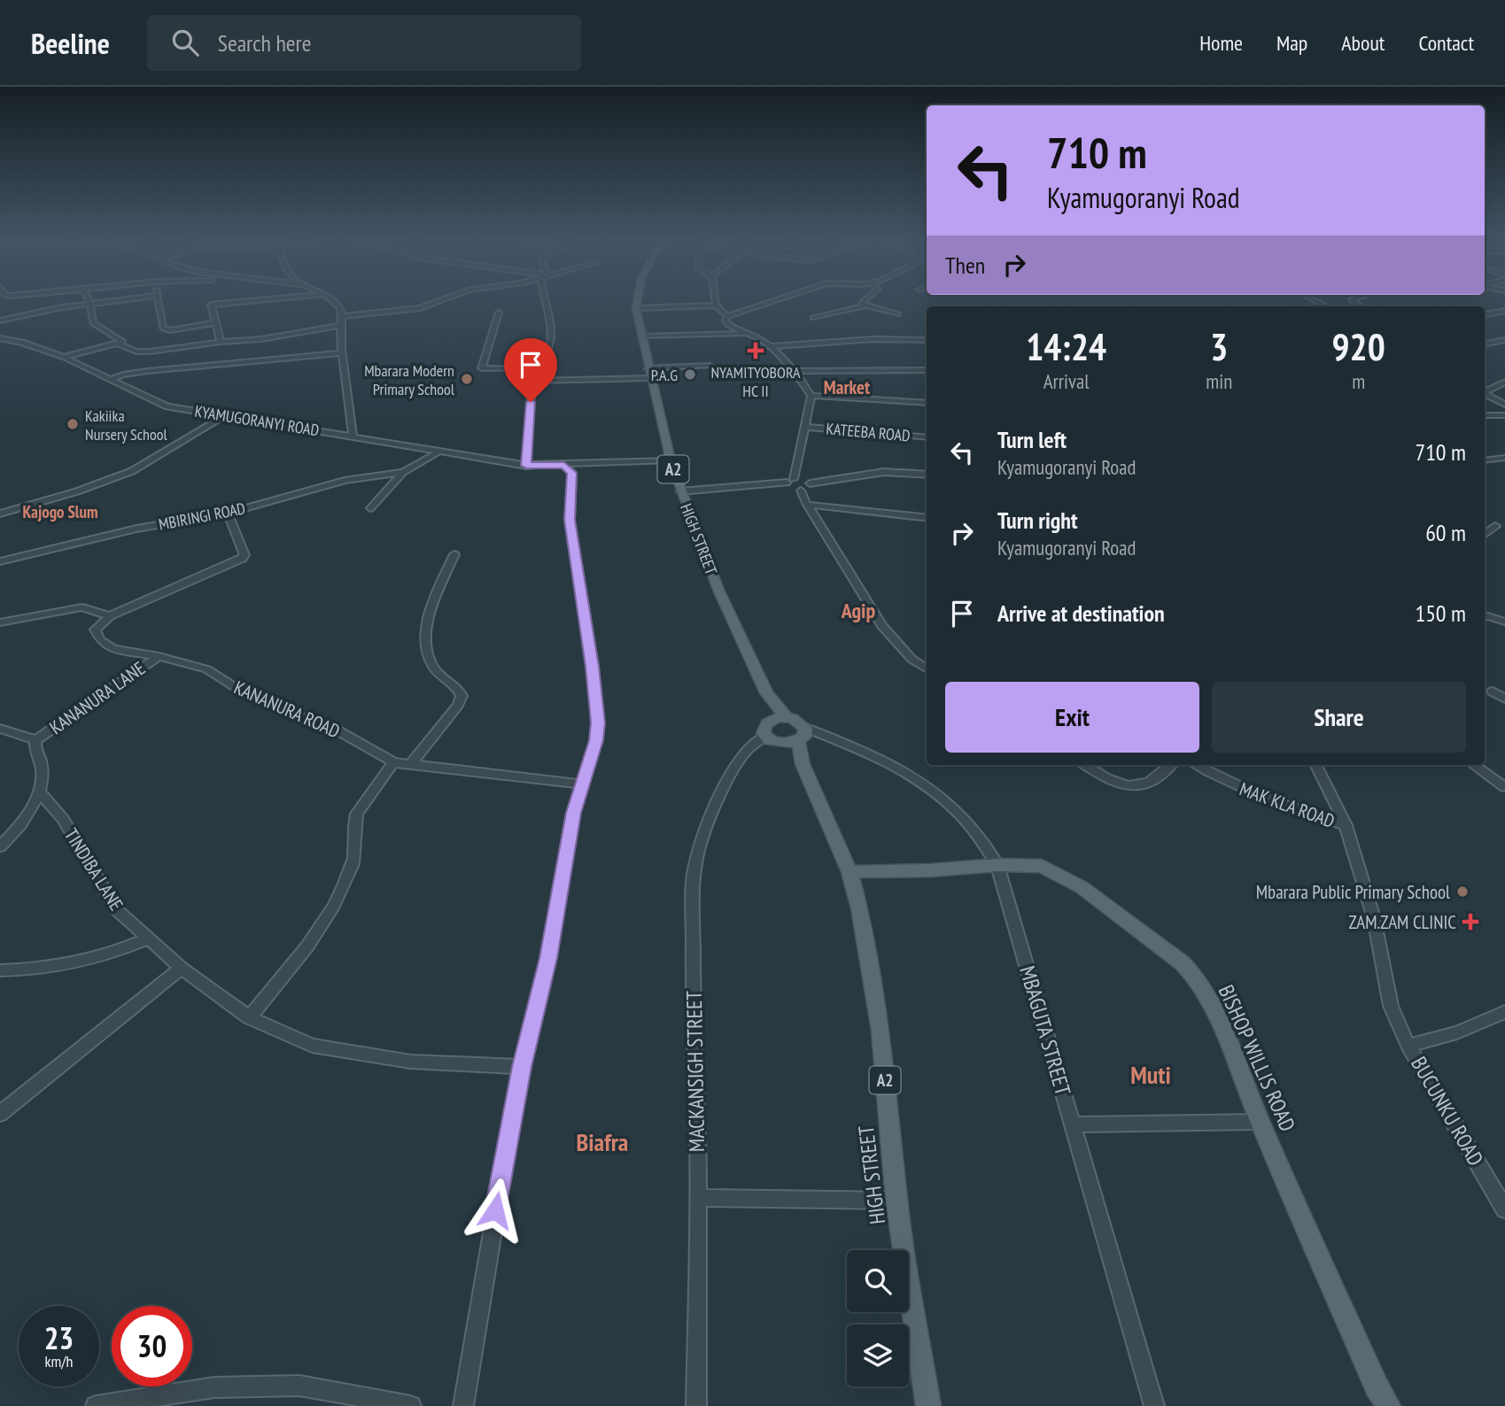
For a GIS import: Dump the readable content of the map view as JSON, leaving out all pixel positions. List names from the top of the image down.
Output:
{
  "streets": {
    "main road": ["A2", "HIGH STREET", "BISHOP WILLIS ROAD"],
    "street": [
      "KYAMUGORANYI ROAD",
      "KATEEBA ROAD",
      "MBIRINGI ROAD",
      "KANANURA LANE",
      "KANANURA ROAD",
      "MAK KLA ROAD",
      "TINDIBA LANE",
      "MBAGUTA STREET",
      "MACKANSIGH STREET",
      "BUCUNKU ROAD"
    ]
  },
  "crossings": [
    ["KYAMUGORANYI ROAD", "HIGH STREET"],
    ["A2", "HIGH STREET"],
    ["A2", "MBAGUTA STREET"],
    ["A2", "MACKANSIGH STREET"],
    ["HIGH STREET", "MBAGUTA STREET"],
    ["HIGH STREET", "BISHOP WILLIS ROAD"],
    ["HIGH STREET", "MACKANSIGH STREET"],
    ["KANANURA LANE", "KANANURA ROAD"],
    ["MAK KLA ROAD", "BUCUNKU ROAD"],
    ["MBAGUTA STREET", "BISHOP WILLIS ROAD"]
  ],
  "districts": [
    "Market",
    "Kajogo Slum",
    "Agip",
    "Muti",
    "Biafra"
  ],
  "places": {
    "health": ["NYAMITYOBORA HC II", "ZAM.ZAM CLINIC"],
    "other": [
      "P.A.G",
      "Mbarara Modern Primary School",
      "Kakiika Nursery School",
      "Mbarara Public Primary School"
    ]
  },
  "page": {
    "header": "Beeline",
    "search": "Search here",
    "nav": [
      "Home",
      "Map",
      "About",
      "Contact"
    ],
    "turn": ["710 m", "Kyamugoranyi Road"],
    "then": "Then",
    "eta": [
      "14:24",
      "Arrival",
      "3",
      "min",
      "920",
      "m"
    ],
    "list": [
      {
        "name": "Turn left",
        "note": "Kyamugoranyi Road",
        "value": "710 m"
      },
      {
        "name": "Turn right",
        "note": "Kyamugoranyi Road",
        "value": "60 m"
      },
      {
        "name": "Arrive at destination",
        "value": "150 m"
      }
    ],
    "buttons": ["Exit", "Share"],
    "speed": "23 km/h",
    "limit": "30"
  }
}
